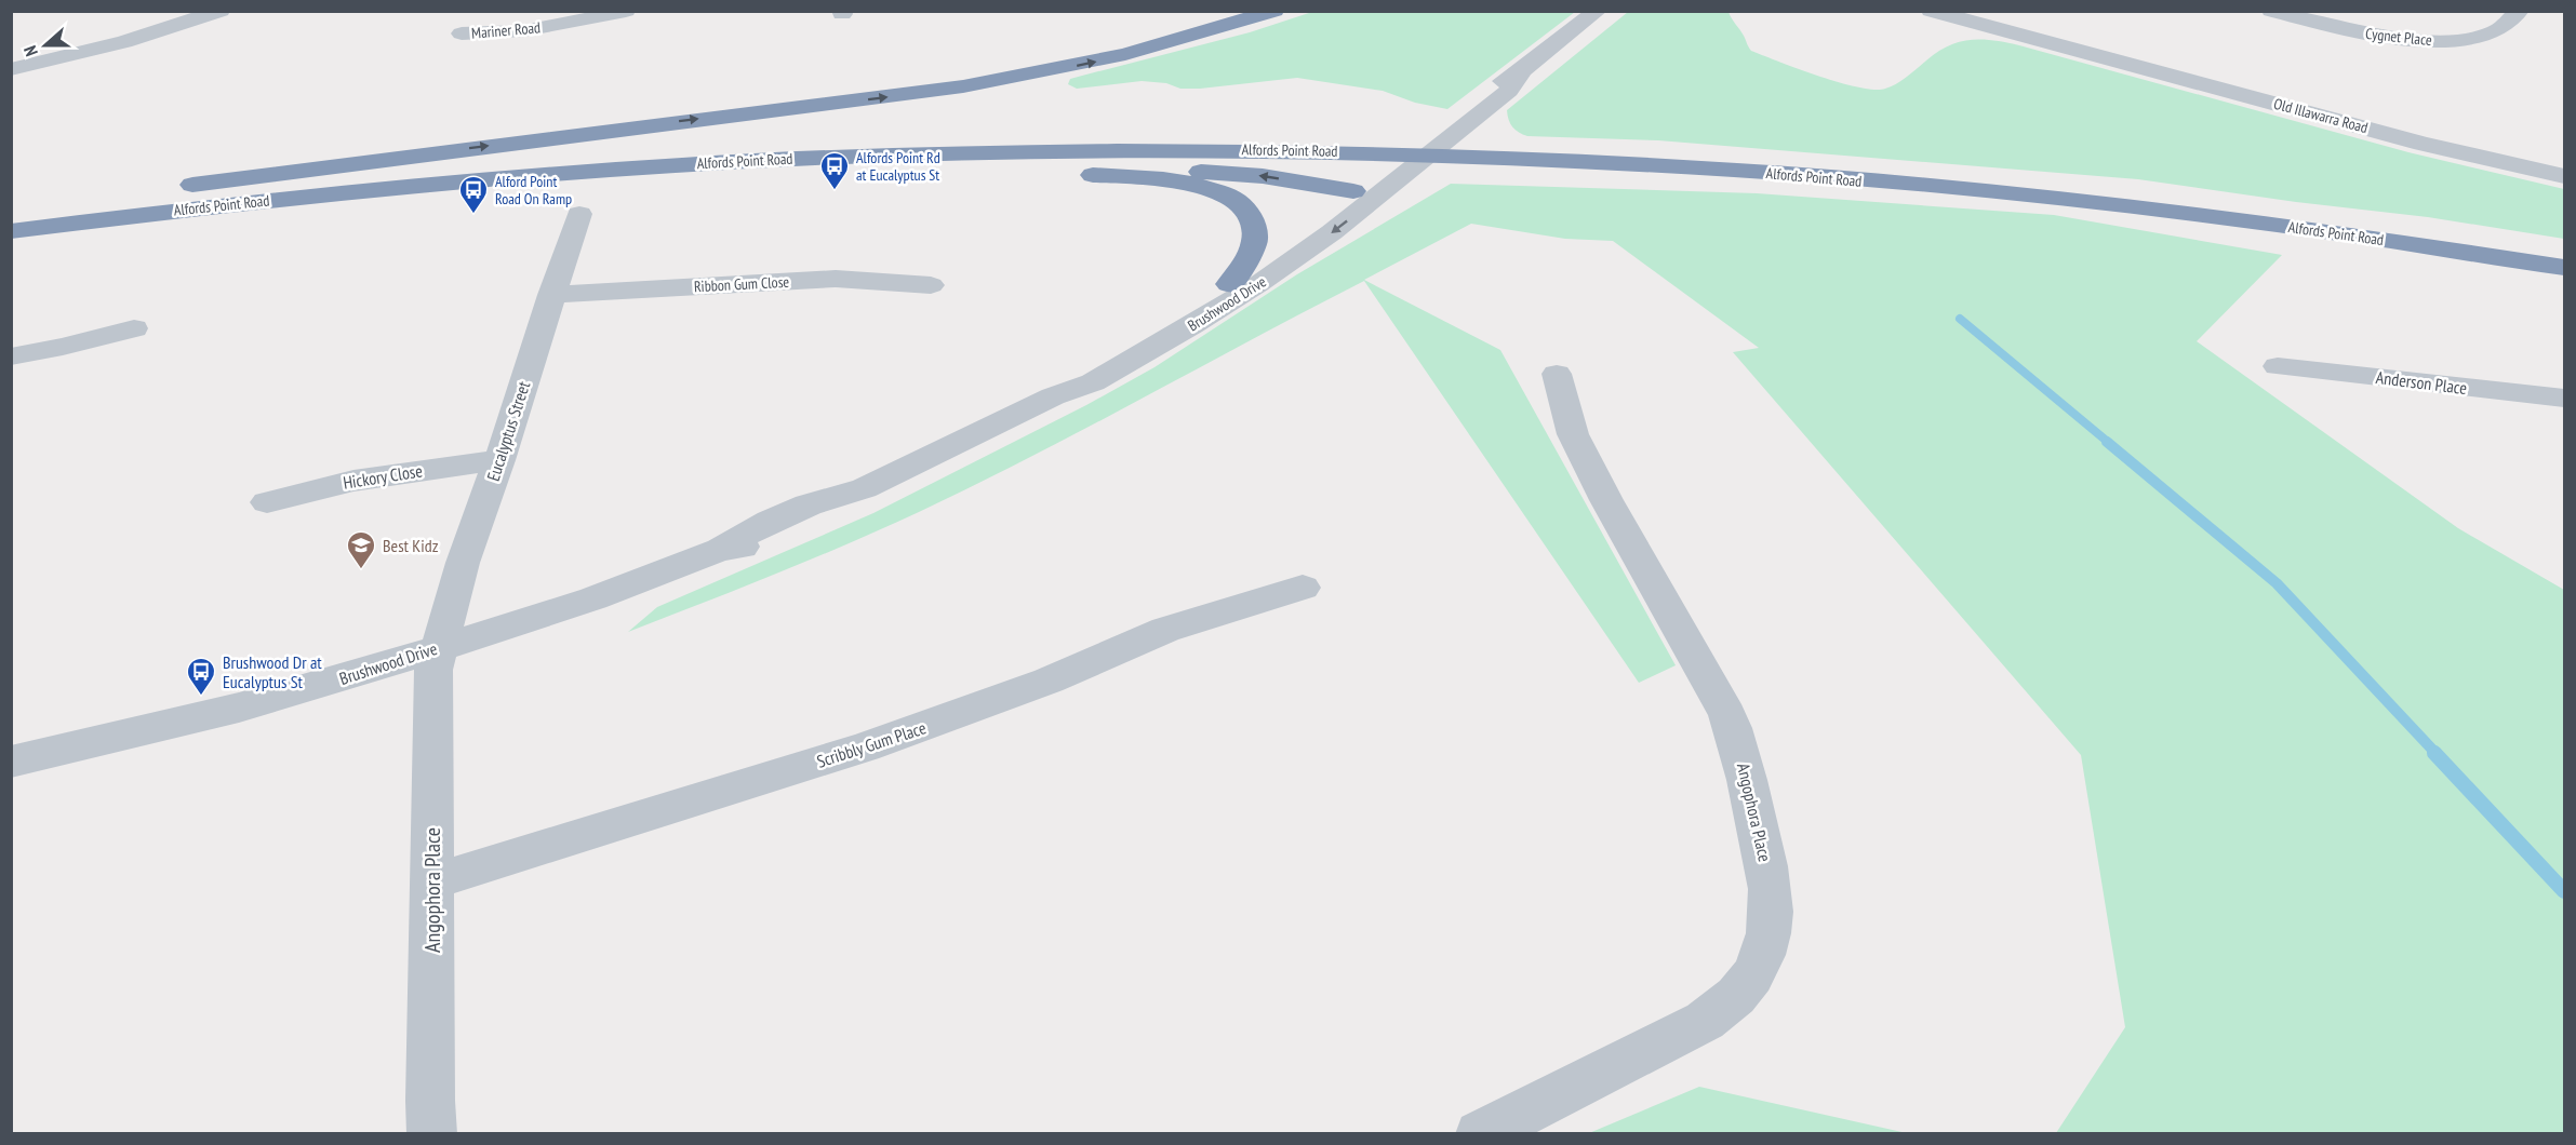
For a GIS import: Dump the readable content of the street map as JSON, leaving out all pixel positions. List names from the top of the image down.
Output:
{
  "streets": {
    "highway": ["Alfords Point Road"],
    "street": [
      "Mariner Road",
      "Cygnet Place",
      "Old Illawarra Road",
      "Ribbon Gum Close",
      "Brushwood Drive",
      "Anderson Place",
      "Eucalyptus Street",
      "Hickory Close",
      "Scribbly Gum Place",
      "Angophora Place"
    ]
  },
  "crossings": [
    ["Ribbon Gum Close", "Eucalyptus Street"],
    ["Brushwood Drive", "Eucalyptus Street"],
    ["Brushwood Drive", "Angophora Place"],
    ["Eucalyptus Street", "Hickory Close"],
    ["Eucalyptus Street", "Angophora Place"],
    ["Scribbly Gum Place", "Angophora Place"]
  ],
  "places": {
    "bus stop": ["Alfords Point Rd at Eucalyptus St", "Alford Point Road On Ramp", "Brushwood Dr at Eucalyptus St"],
    "school or university": ["Best Kidz"]
  },
  "north": "left"
}
